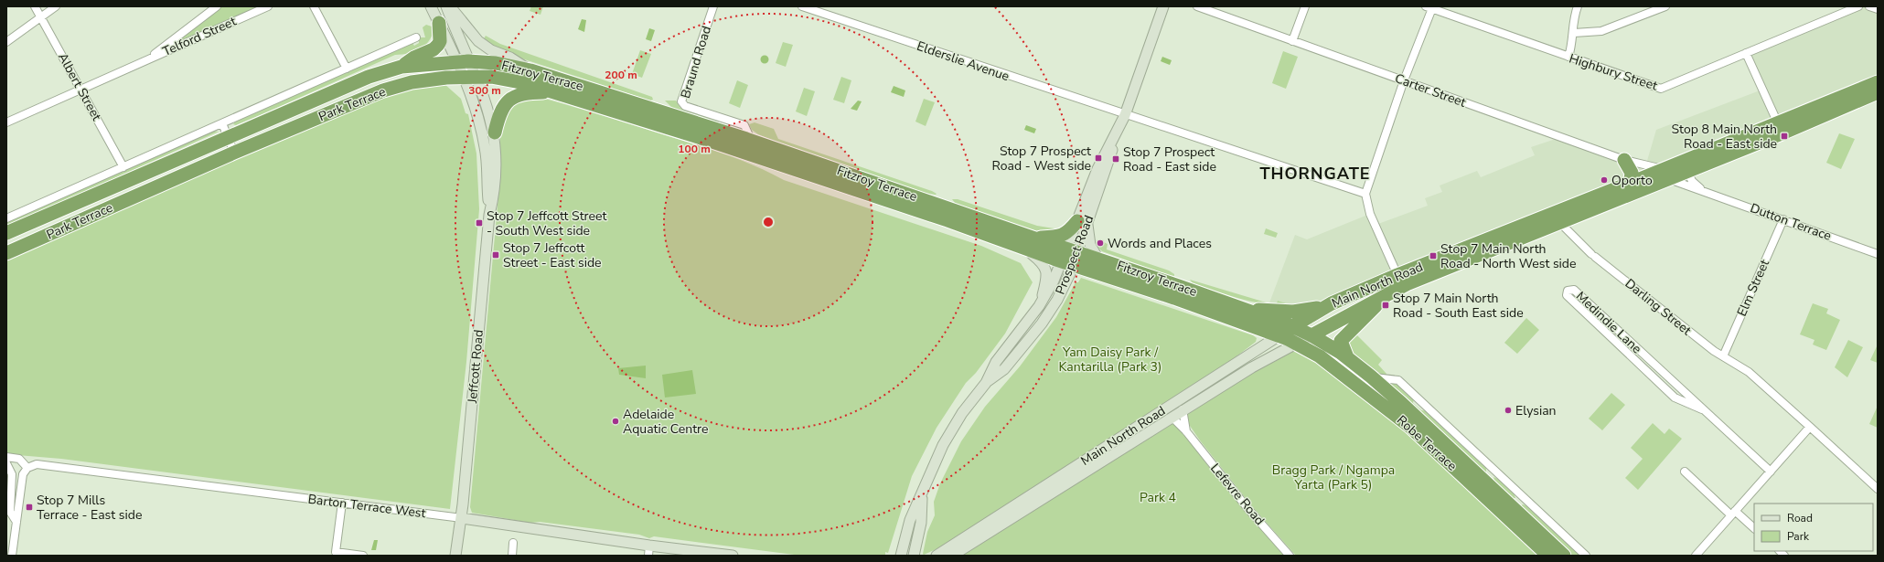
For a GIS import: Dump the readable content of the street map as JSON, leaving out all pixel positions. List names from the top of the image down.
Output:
{
  "streets": {
    "highway": [
      "Fitzroy Terrace",
      "Park Terrace",
      "Main North Road",
      "Robe Terrace"
    ],
    "main road": ["Prospect Road", "Jeffcott Road", "Barton Terrace West"],
    "street": [
      "Telford Street",
      "Elderslie Avenue",
      "Braund Road",
      "Highbury Street",
      "Albert Street",
      "Carter Street",
      "Dutton Terrace",
      "Elm Street",
      "Darling Street",
      "Medindie Lane",
      "Lefevre Road"
    ]
  },
  "crossings": [
    ["Telford Street", "Albert Street"],
    ["Elderslie Avenue", "Prospect Road"],
    ["Braund Road", "Fitzroy Terrace"],
    ["Fitzroy Terrace", "Park Terrace"],
    ["Fitzroy Terrace", "Prospect Road"],
    ["Fitzroy Terrace", "Main North Road"],
    ["Fitzroy Terrace", "Jeffcott Road"],
    ["Fitzroy Terrace", "Robe Terrace"],
    ["Carter Street", "Dutton Terrace"],
    ["Carter Street", "Main North Road"],
    ["Park Terrace", "Jeffcott Road"],
    ["Dutton Terrace", "Main North Road"],
    ["Dutton Terrace", "Elm Street"],
    ["Main North Road", "Darling Street"],
    ["Main North Road", "Robe Terrace"],
    ["Main North Road", "Lefevre Road"],
    ["Elm Street", "Darling Street"],
    ["Jeffcott Road", "Barton Terrace West"]
  ],
  "districts": ["THORNGATE"],
  "parks": ["Yam Daisy Park / Kantarilla (Park 3)", "Bragg Park / Ngampa Yarta (Park 5)", "Park 4"],
  "places": {
    "transit": [
      "Stop 8 Main North Road - East side",
      "Stop 7 Prospect Road - West side",
      "Stop 7 Prospect Road - East side",
      "Stop 7 Jeffcott Street - South West side",
      "Stop 7 Jeffcott Street - East side",
      "Stop 7 Main North Road - North West side",
      "Stop 7 Main North Road - South East side",
      "Stop 7 Mills Terrace - East side"
    ],
    "other": [
      "Oporto",
      "Words and Places",
      "Elysian",
      "Adelaide Aquatic Centre"
    ]
  },
  "legend": ["Road", "Park"],
  "rings": ["200 m", "300 m", "100 m"]
}
